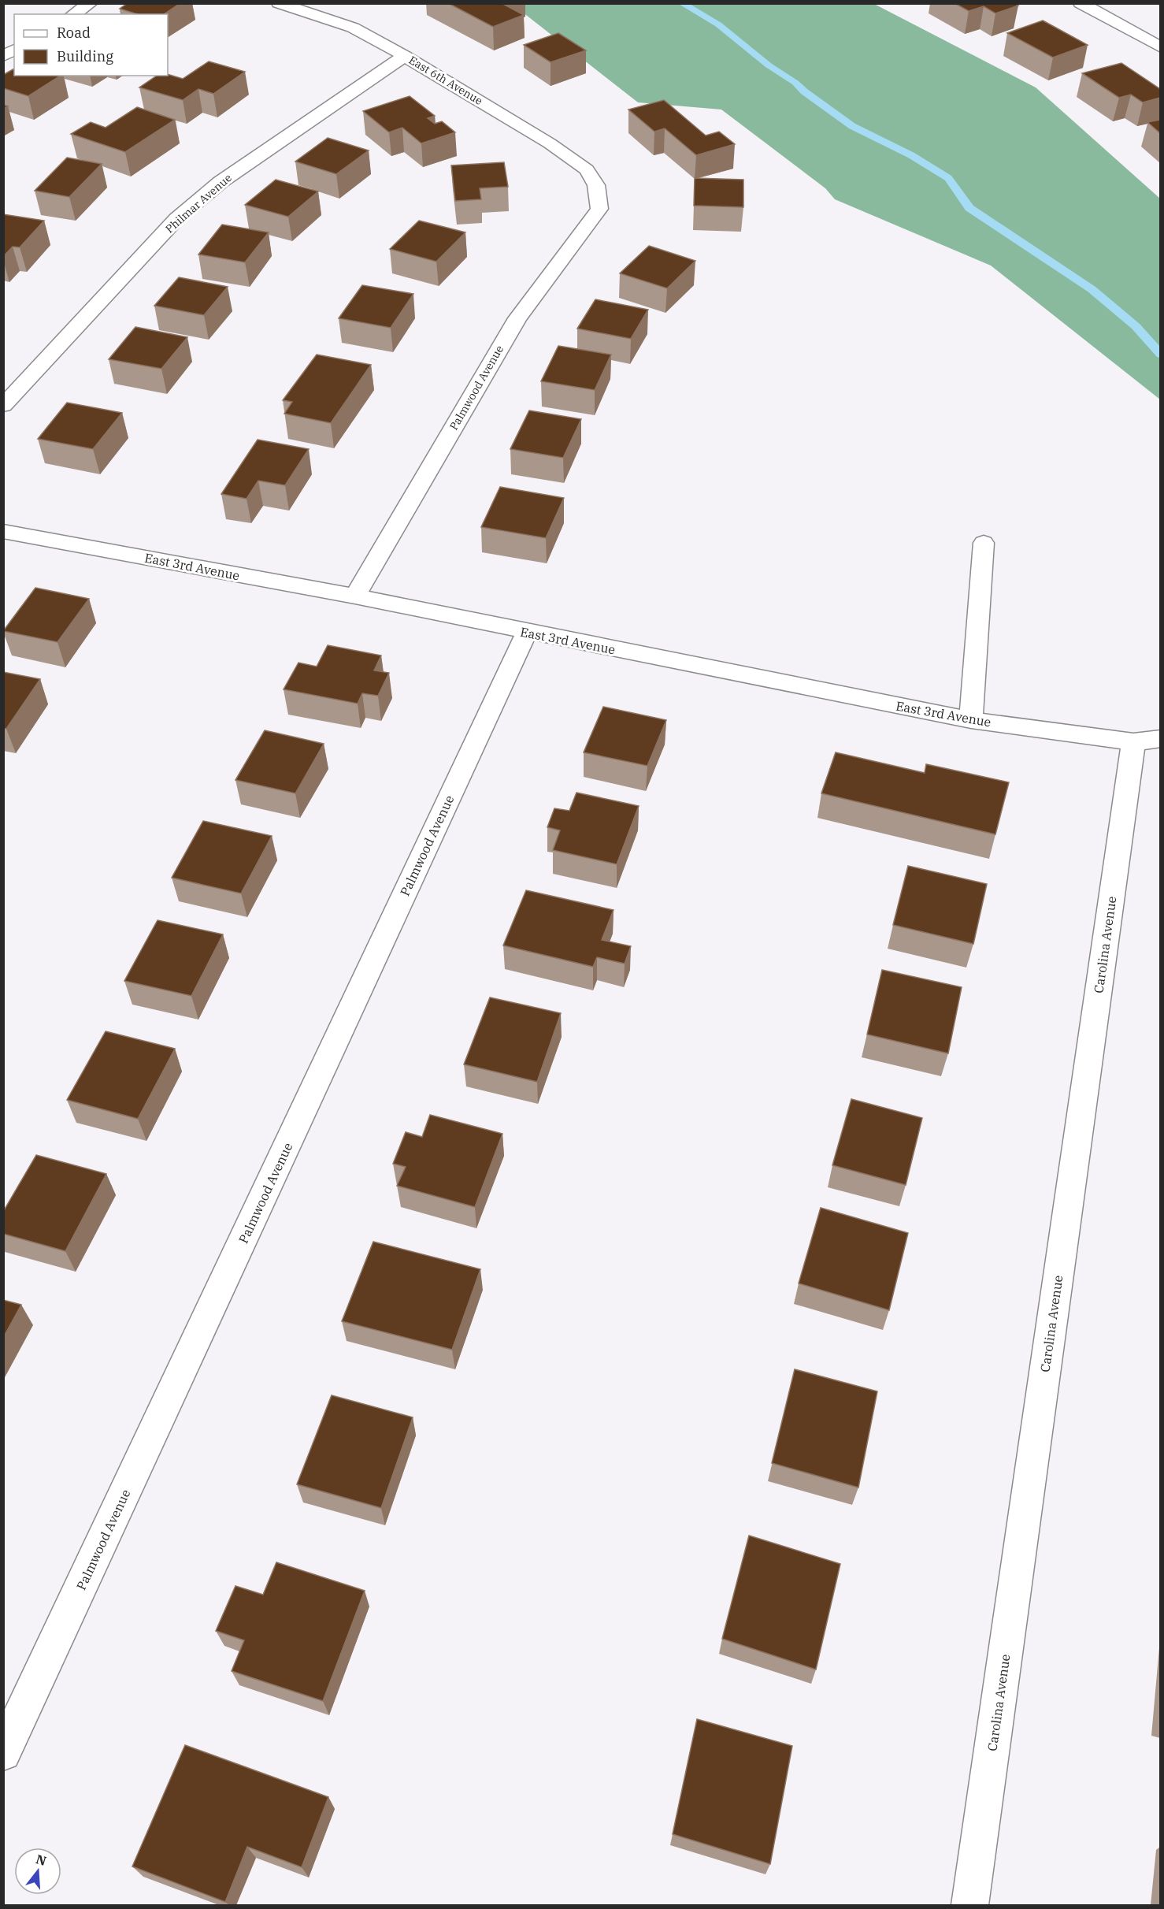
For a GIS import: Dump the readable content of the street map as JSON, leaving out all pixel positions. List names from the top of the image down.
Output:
{
  "streets": {
    "street": [
      "East 6th Avenue",
      "Philmar Avenue",
      "Palmwood Avenue",
      "East 3rd Avenue",
      "Carolina Avenue"
    ]
  },
  "crossings": [
    ["East 6th Avenue", "Philmar Avenue"],
    ["East 6th Avenue", "Palmwood Avenue"],
    ["Palmwood Avenue", "East 3rd Avenue"],
    ["East 3rd Avenue", "Carolina Avenue"]
  ],
  "legend": ["Road", "Building"],
  "north": "top"
}
